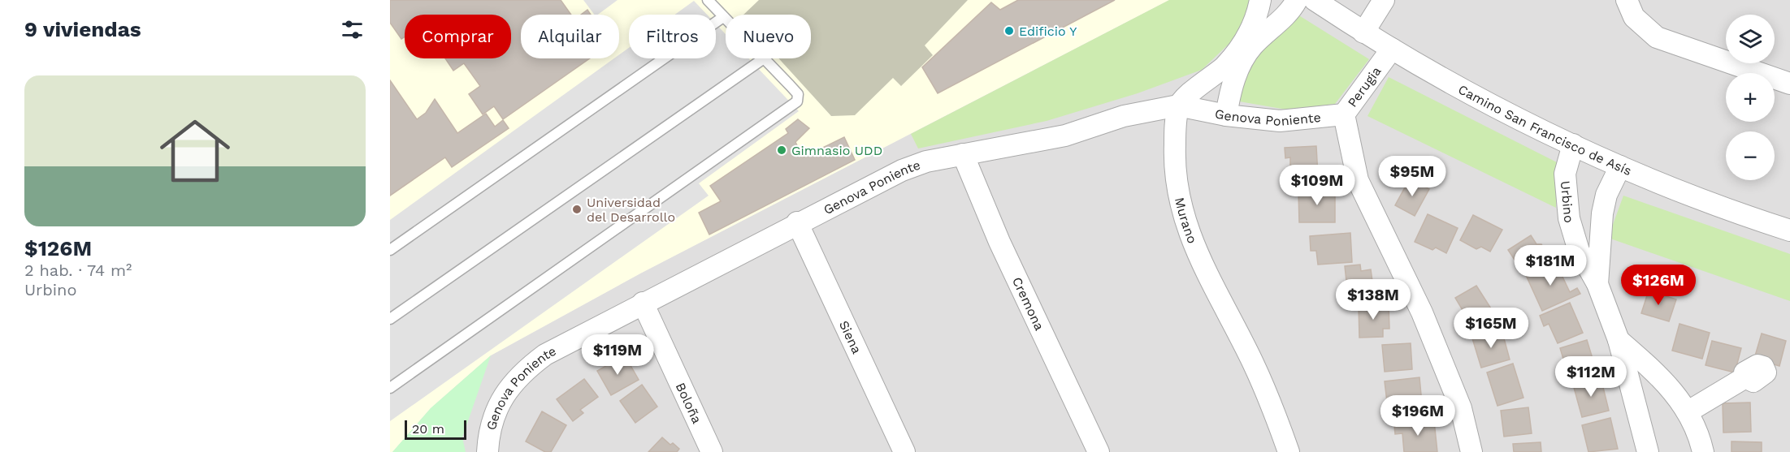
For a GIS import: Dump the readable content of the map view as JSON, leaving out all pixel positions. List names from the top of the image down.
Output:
{
  "streets": {
    "street": [
      "Perugia",
      "Genova Poniente",
      "Camino San Francisco de Asís",
      "Urbino",
      "Murano",
      "Cremona",
      "Siena",
      "Boloña"
    ]
  },
  "crossings": [
    ["Perugia", "Genova Poniente"],
    ["Perugia", "Camino San Francisco de Asís"],
    ["Genova Poniente", "Murano"],
    ["Genova Poniente", "Cremona"],
    ["Genova Poniente", "Siena"],
    ["Genova Poniente", "Boloña"],
    ["Camino San Francisco de Asís", "Urbino"]
  ],
  "places": ["Edificio Y", "Gimnasio UDD", "Universidad del Desarrollo"],
  "scale_bar": "20 m",
  "page": {
    "heading": "9 viviendas",
    "map_buttons": ["+", "−"],
    "chip": [
      "Comprar",
      "Alquilar",
      "Filtros",
      "Nuevo"
    ],
    "list": [
      {
        "name": "$126M",
        "note": "2 hab. · 74 m² · Urbino"
      }
    ],
    "price": [
      "$95M",
      "$109M",
      "$181M",
      "$126M",
      "$138M",
      "$165M",
      "$119M",
      "$112M",
      "$196M"
    ],
    "scale": "20 m"
  }
}
